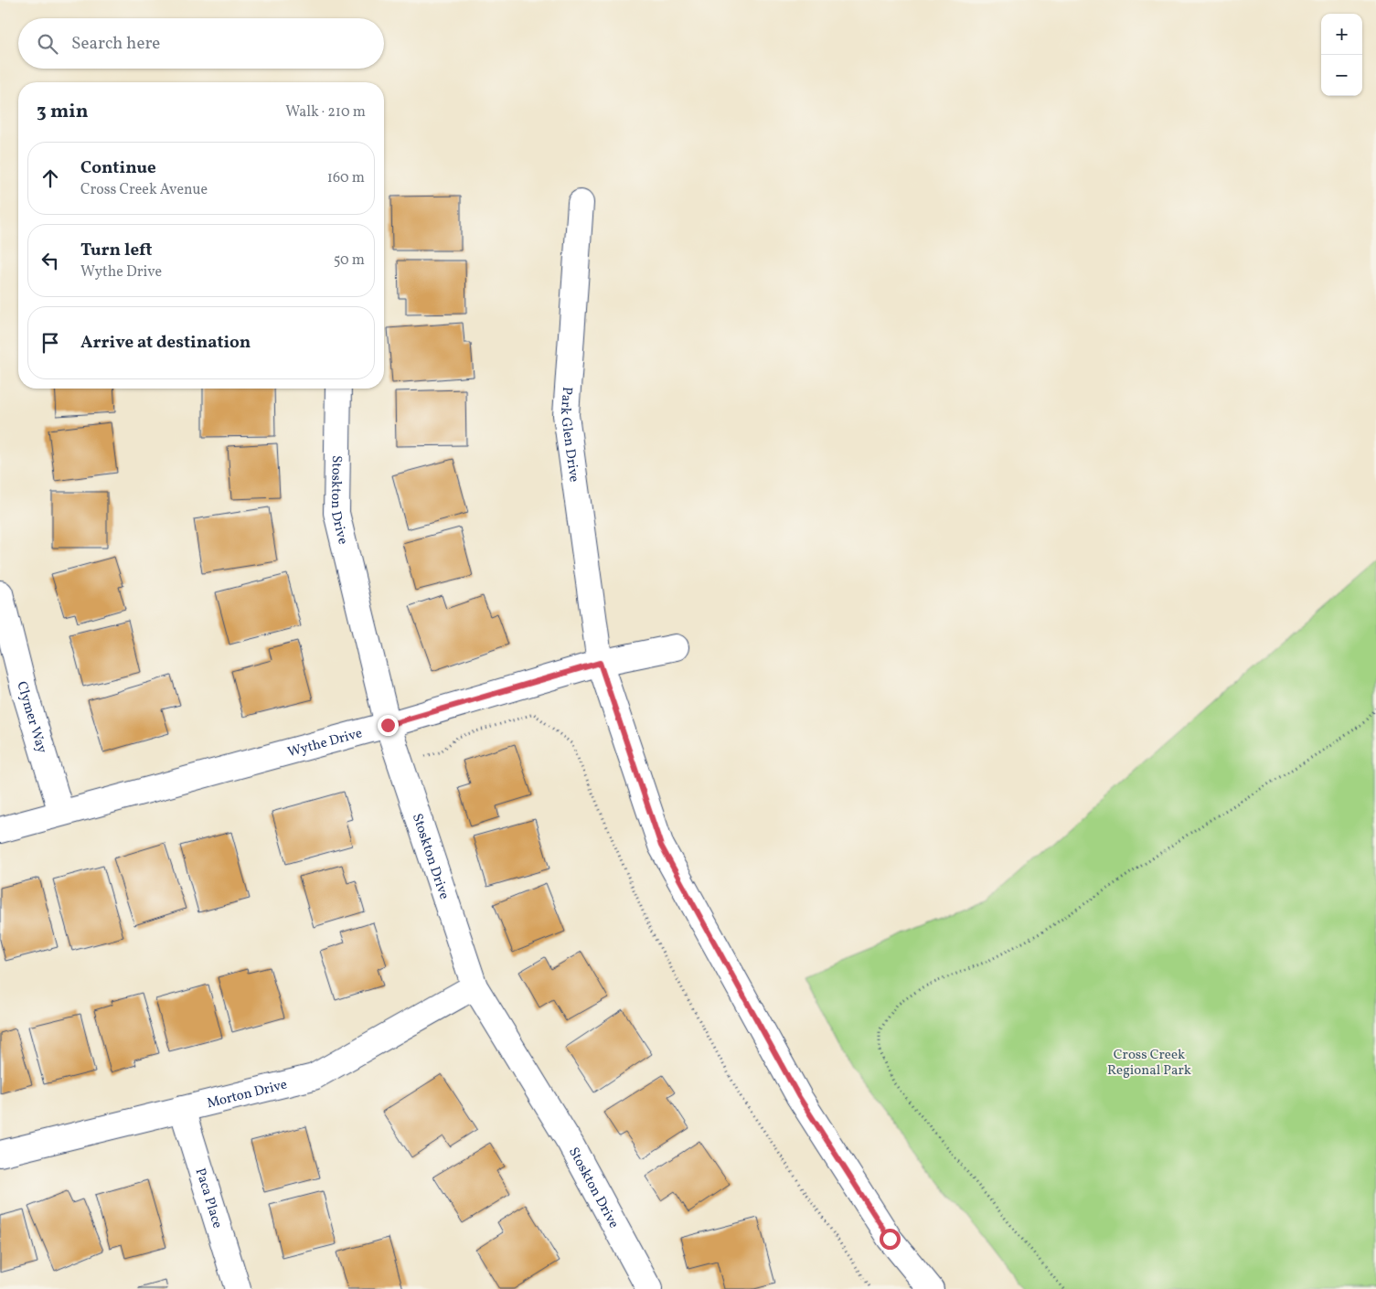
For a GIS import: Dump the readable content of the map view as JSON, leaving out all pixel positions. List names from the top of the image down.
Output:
{
  "streets": {
    "street": [
      "Park Glen Drive",
      "Stoskton Drive",
      "Clymer Way",
      "Wythe Drive",
      "Morton Drive",
      "Paca Place"
    ]
  },
  "crossings": [
    ["Park Glen Drive", "Wythe Drive"],
    ["Stoskton Drive", "Wythe Drive"],
    ["Stoskton Drive", "Morton Drive"],
    ["Clymer Way", "Wythe Drive"],
    ["Morton Drive", "Paca Place"]
  ],
  "parks": ["Cross Creek Regional Park"],
  "page": {
    "map_buttons": ["+", "−"],
    "search": "Search here",
    "heading": ["3 min", "Walk · 210 m"],
    "list": [
      ["Continue", "Cross Creek Avenue", "160 m"],
      ["Turn left", "Wythe Drive", "50 m"],
      "Arrive at destination"
    ]
  }
}
